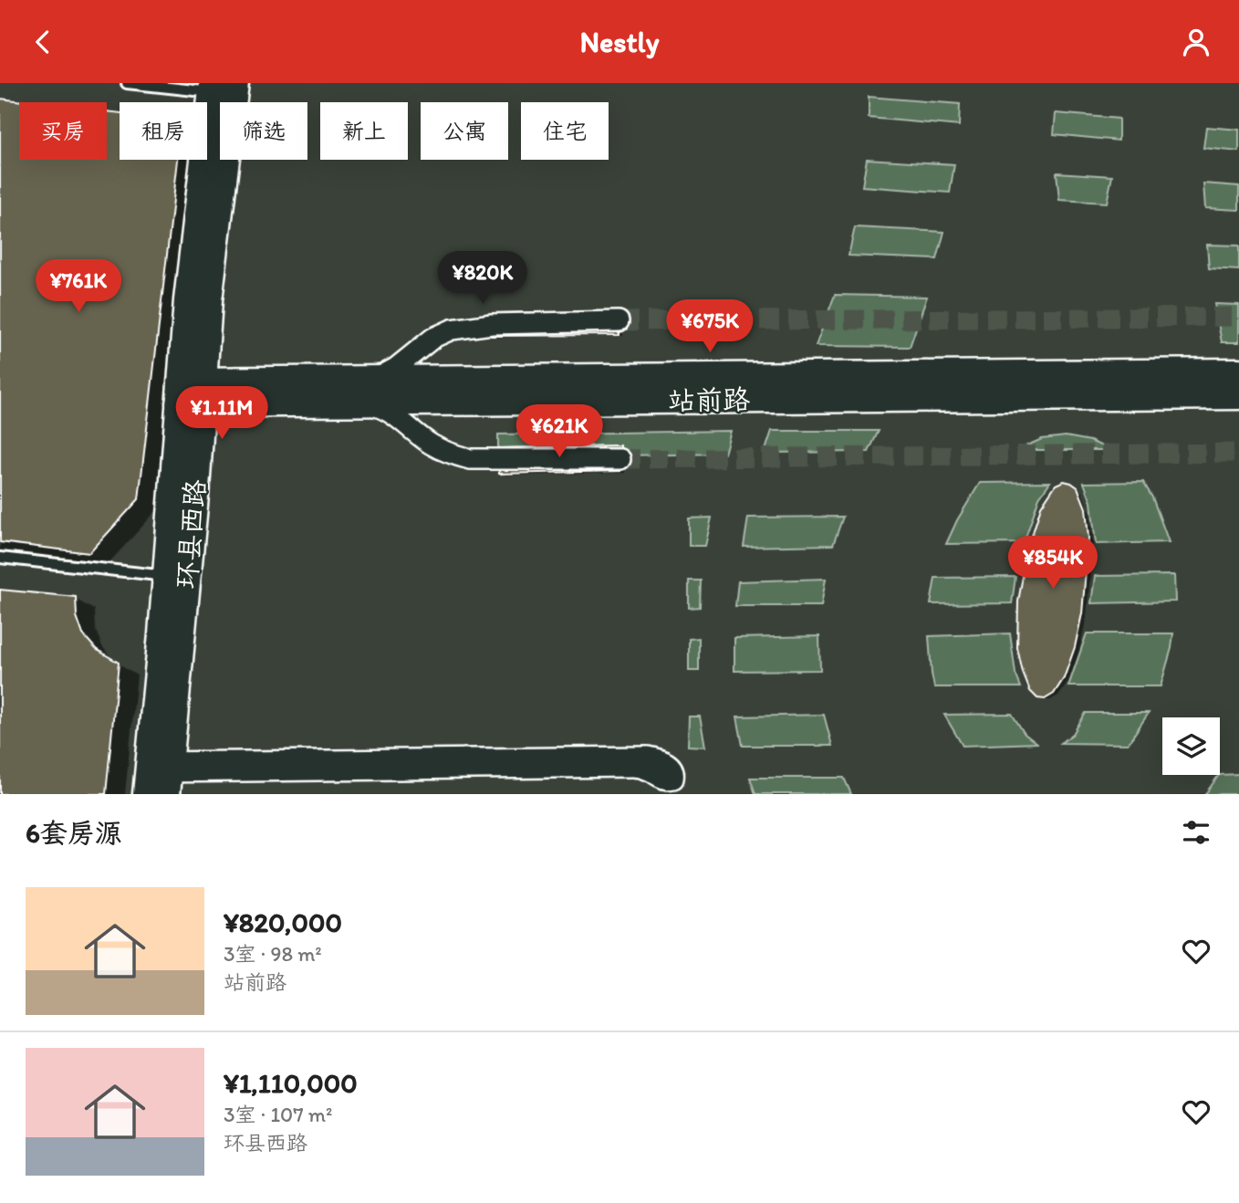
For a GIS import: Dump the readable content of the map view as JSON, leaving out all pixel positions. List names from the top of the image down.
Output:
{
  "streets": {
    "street": ["站前路", "环县西路"]
  },
  "crossings": [
    ["站前路", "环县西路"]
  ],
  "page": {
    "header": "Nestly",
    "chip": [
      "买房",
      "租房",
      "筛选",
      "新上",
      "公寓",
      "住宅"
    ],
    "price": [
      "¥820K",
      "¥761K",
      "¥675K",
      "¥1.11M",
      "¥621K",
      "¥854K"
    ],
    "heading": "6套房源",
    "list": [
      {
        "name": "¥820,000",
        "note": "3室 · 98 m² · 站前路"
      },
      {
        "name": "¥1,110,000",
        "note": "3室 · 107 m² · 环县西路"
      }
    ]
  }
}
